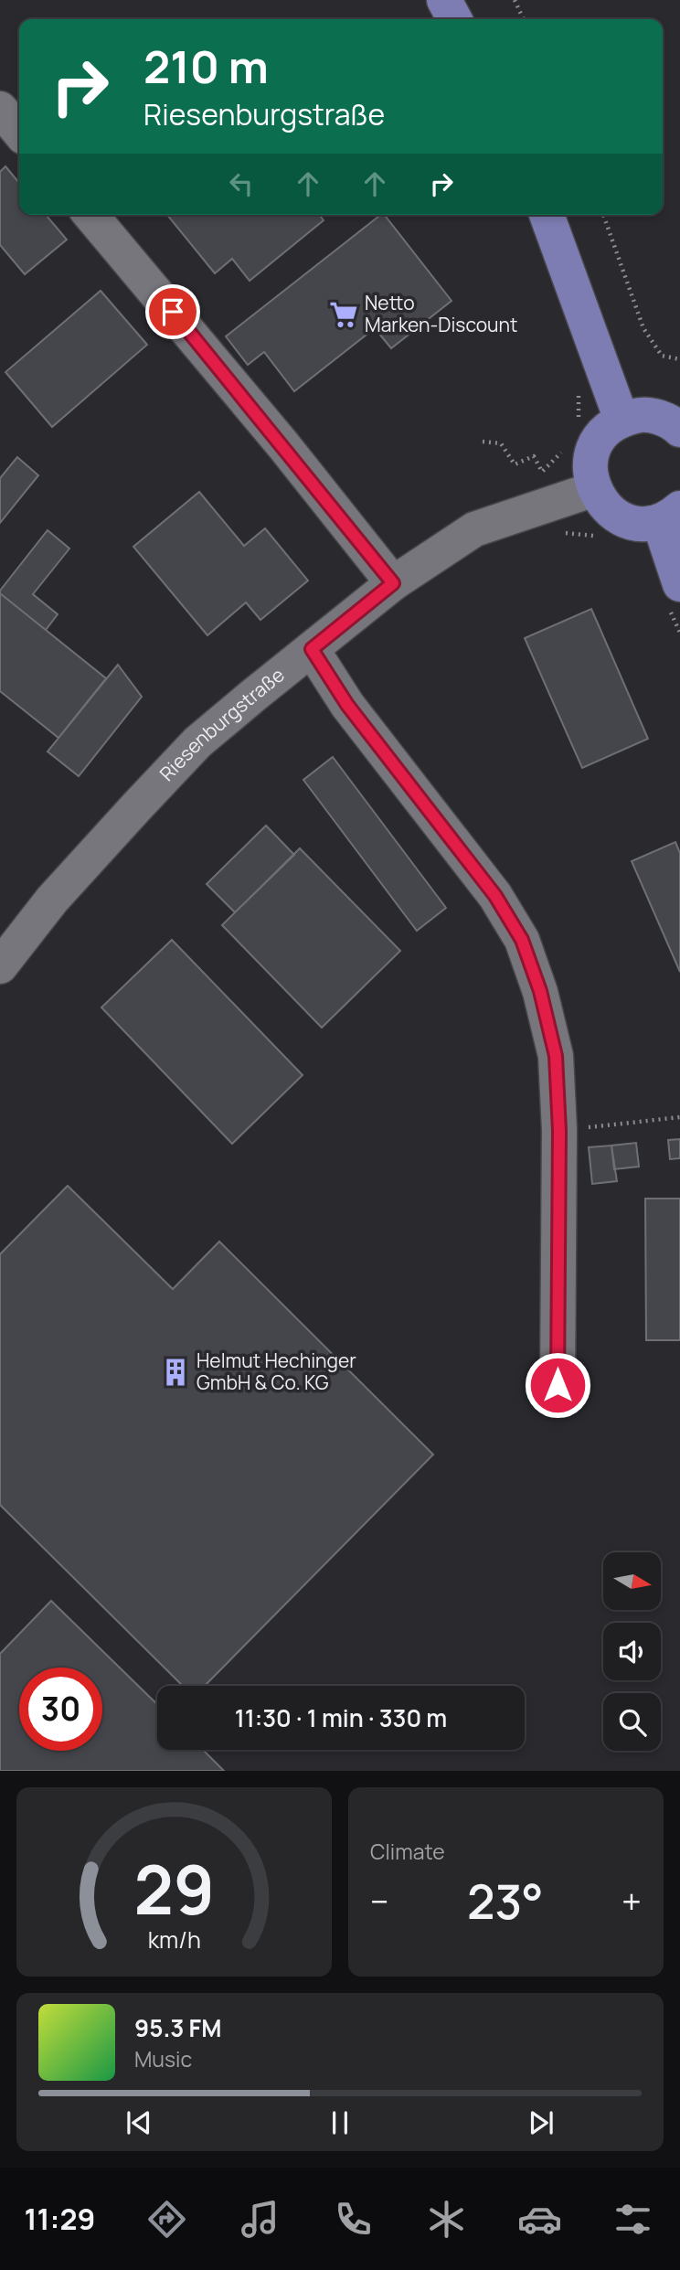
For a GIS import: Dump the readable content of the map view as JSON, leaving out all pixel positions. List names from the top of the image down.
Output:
{
  "streets": {
    "street": ["Riesenburgstraße"]
  },
  "places": {
    "supermarket": ["Netto Marken-Discount"],
    "building": ["Helmut Hechinger GmbH & Co. KG"]
  },
  "north": "right",
  "page": {
    "turn": ["210 m", "Riesenburgstraße"],
    "limit": "30",
    "trip": "11:30 · 1 min · 330 m",
    "tile": "Climate",
    "heat": ["−", "23°", "+"],
    "song": ["95.3 FM", "Music"],
    "tabs": "11:29",
    "gauge": ["29", "km/h"]
  }
}
